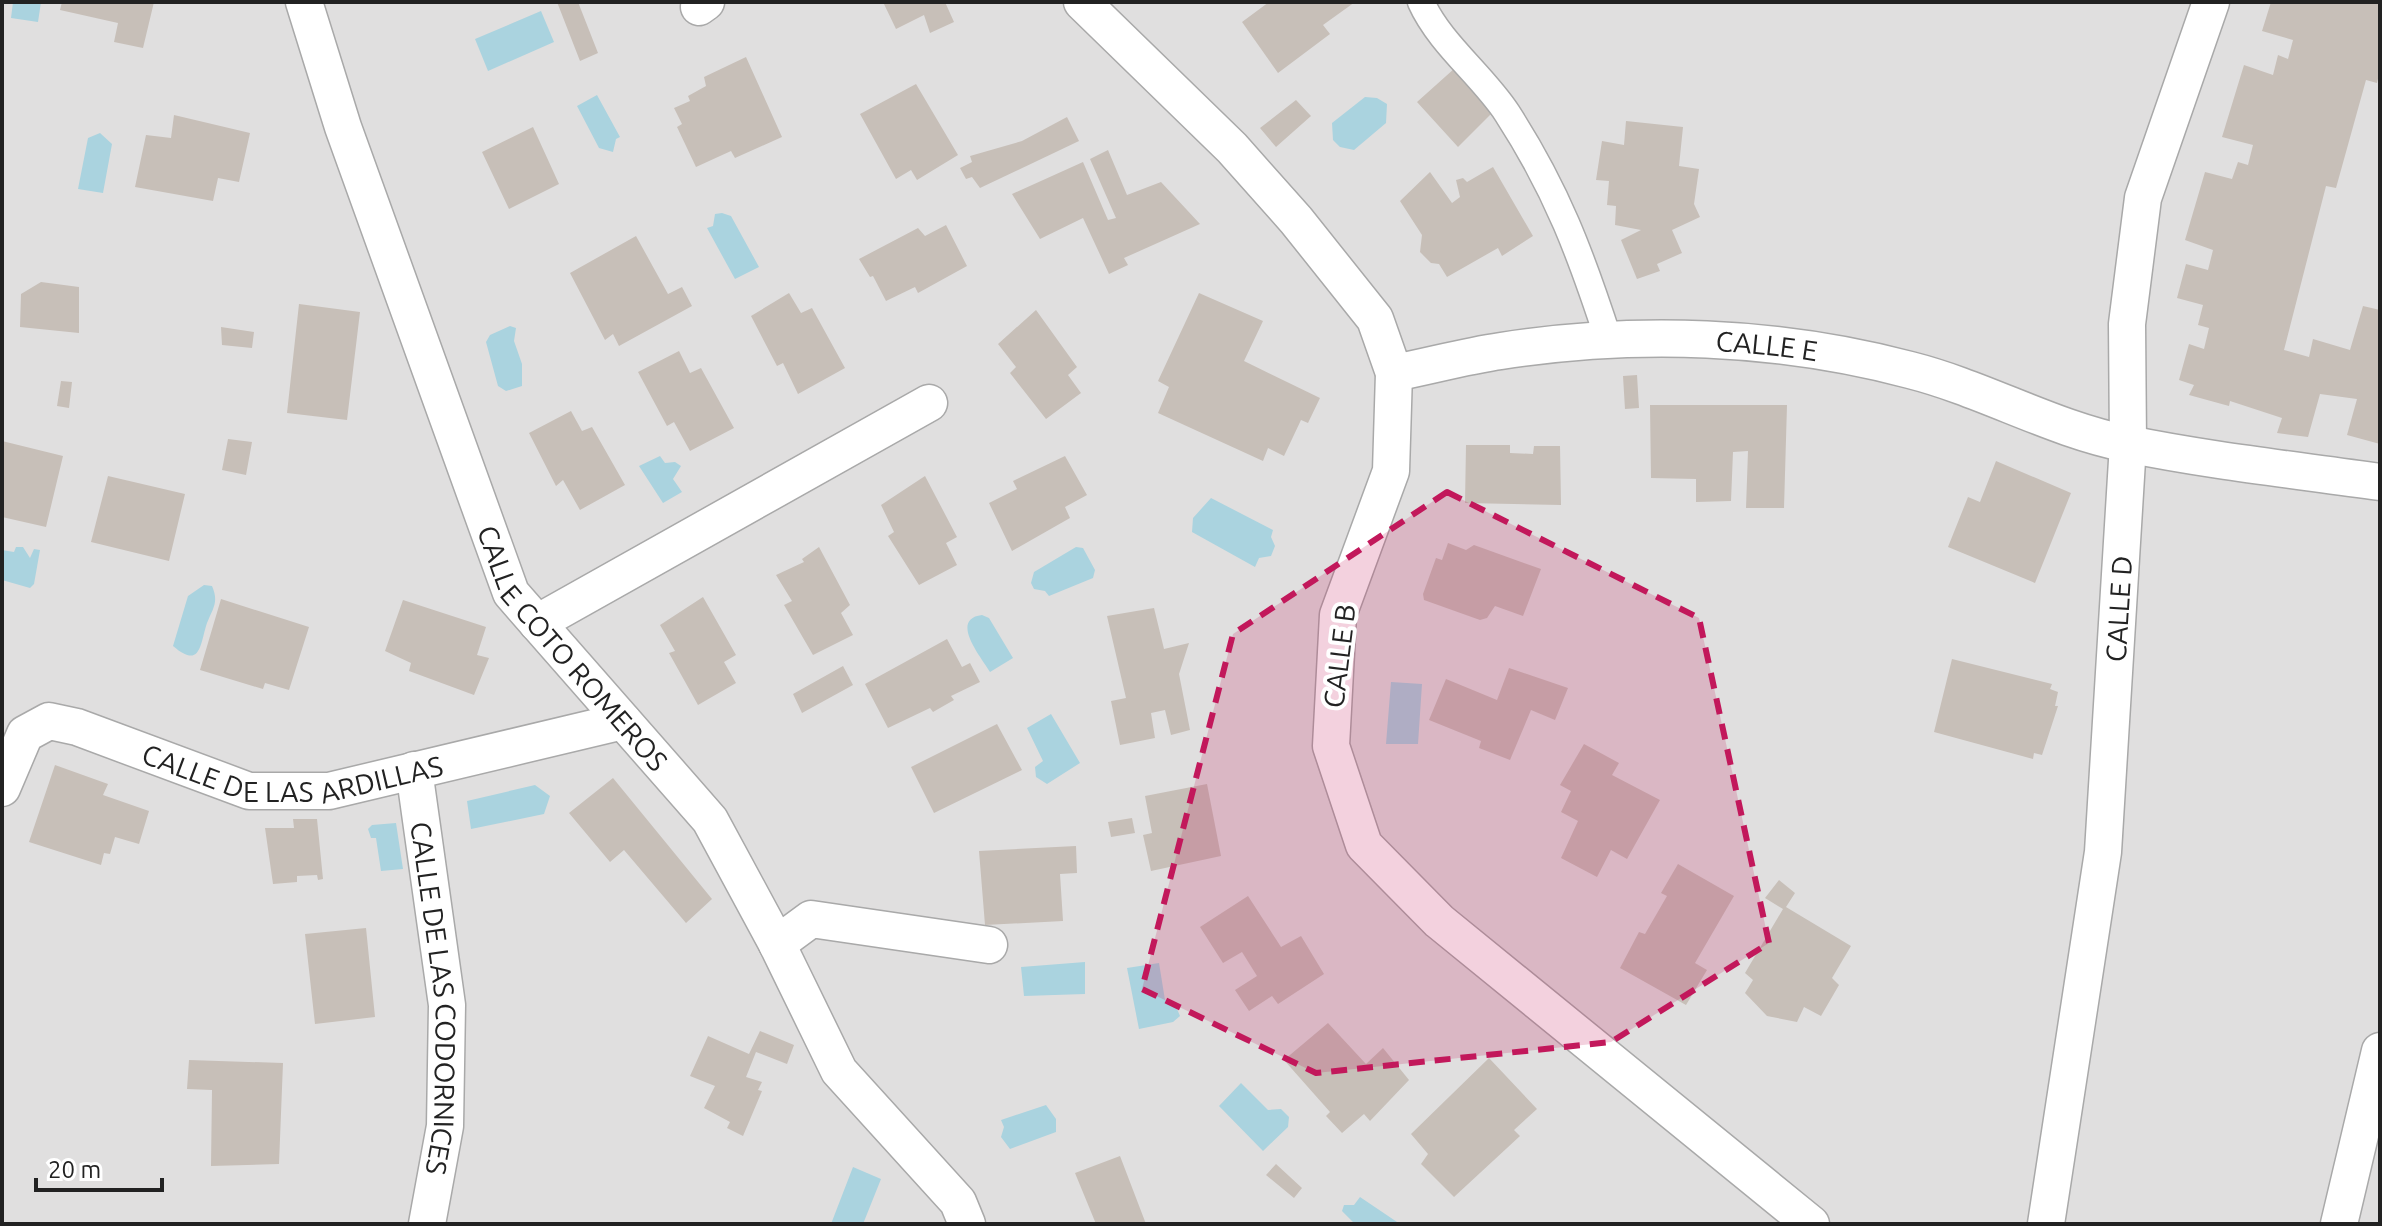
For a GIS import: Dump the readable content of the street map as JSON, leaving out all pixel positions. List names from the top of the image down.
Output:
{
  "streets": {
    "street": [
      "CALLE E",
      "CALLE D",
      "CALLE COTO ROMEROS",
      "CALLE B",
      "CALLE DE LAS ARDILLAS",
      "CALLE DE LAS CODORNICES"
    ]
  },
  "crossings": [
    ["CALLE E", "CALLE D"],
    ["CALLE E", "CALLE B"],
    ["CALLE COTO ROMEROS", "CALLE DE LAS ARDILLAS"],
    ["CALLE DE LAS ARDILLAS", "CALLE DE LAS CODORNICES"]
  ],
  "scale_bar": "20 m"
}
